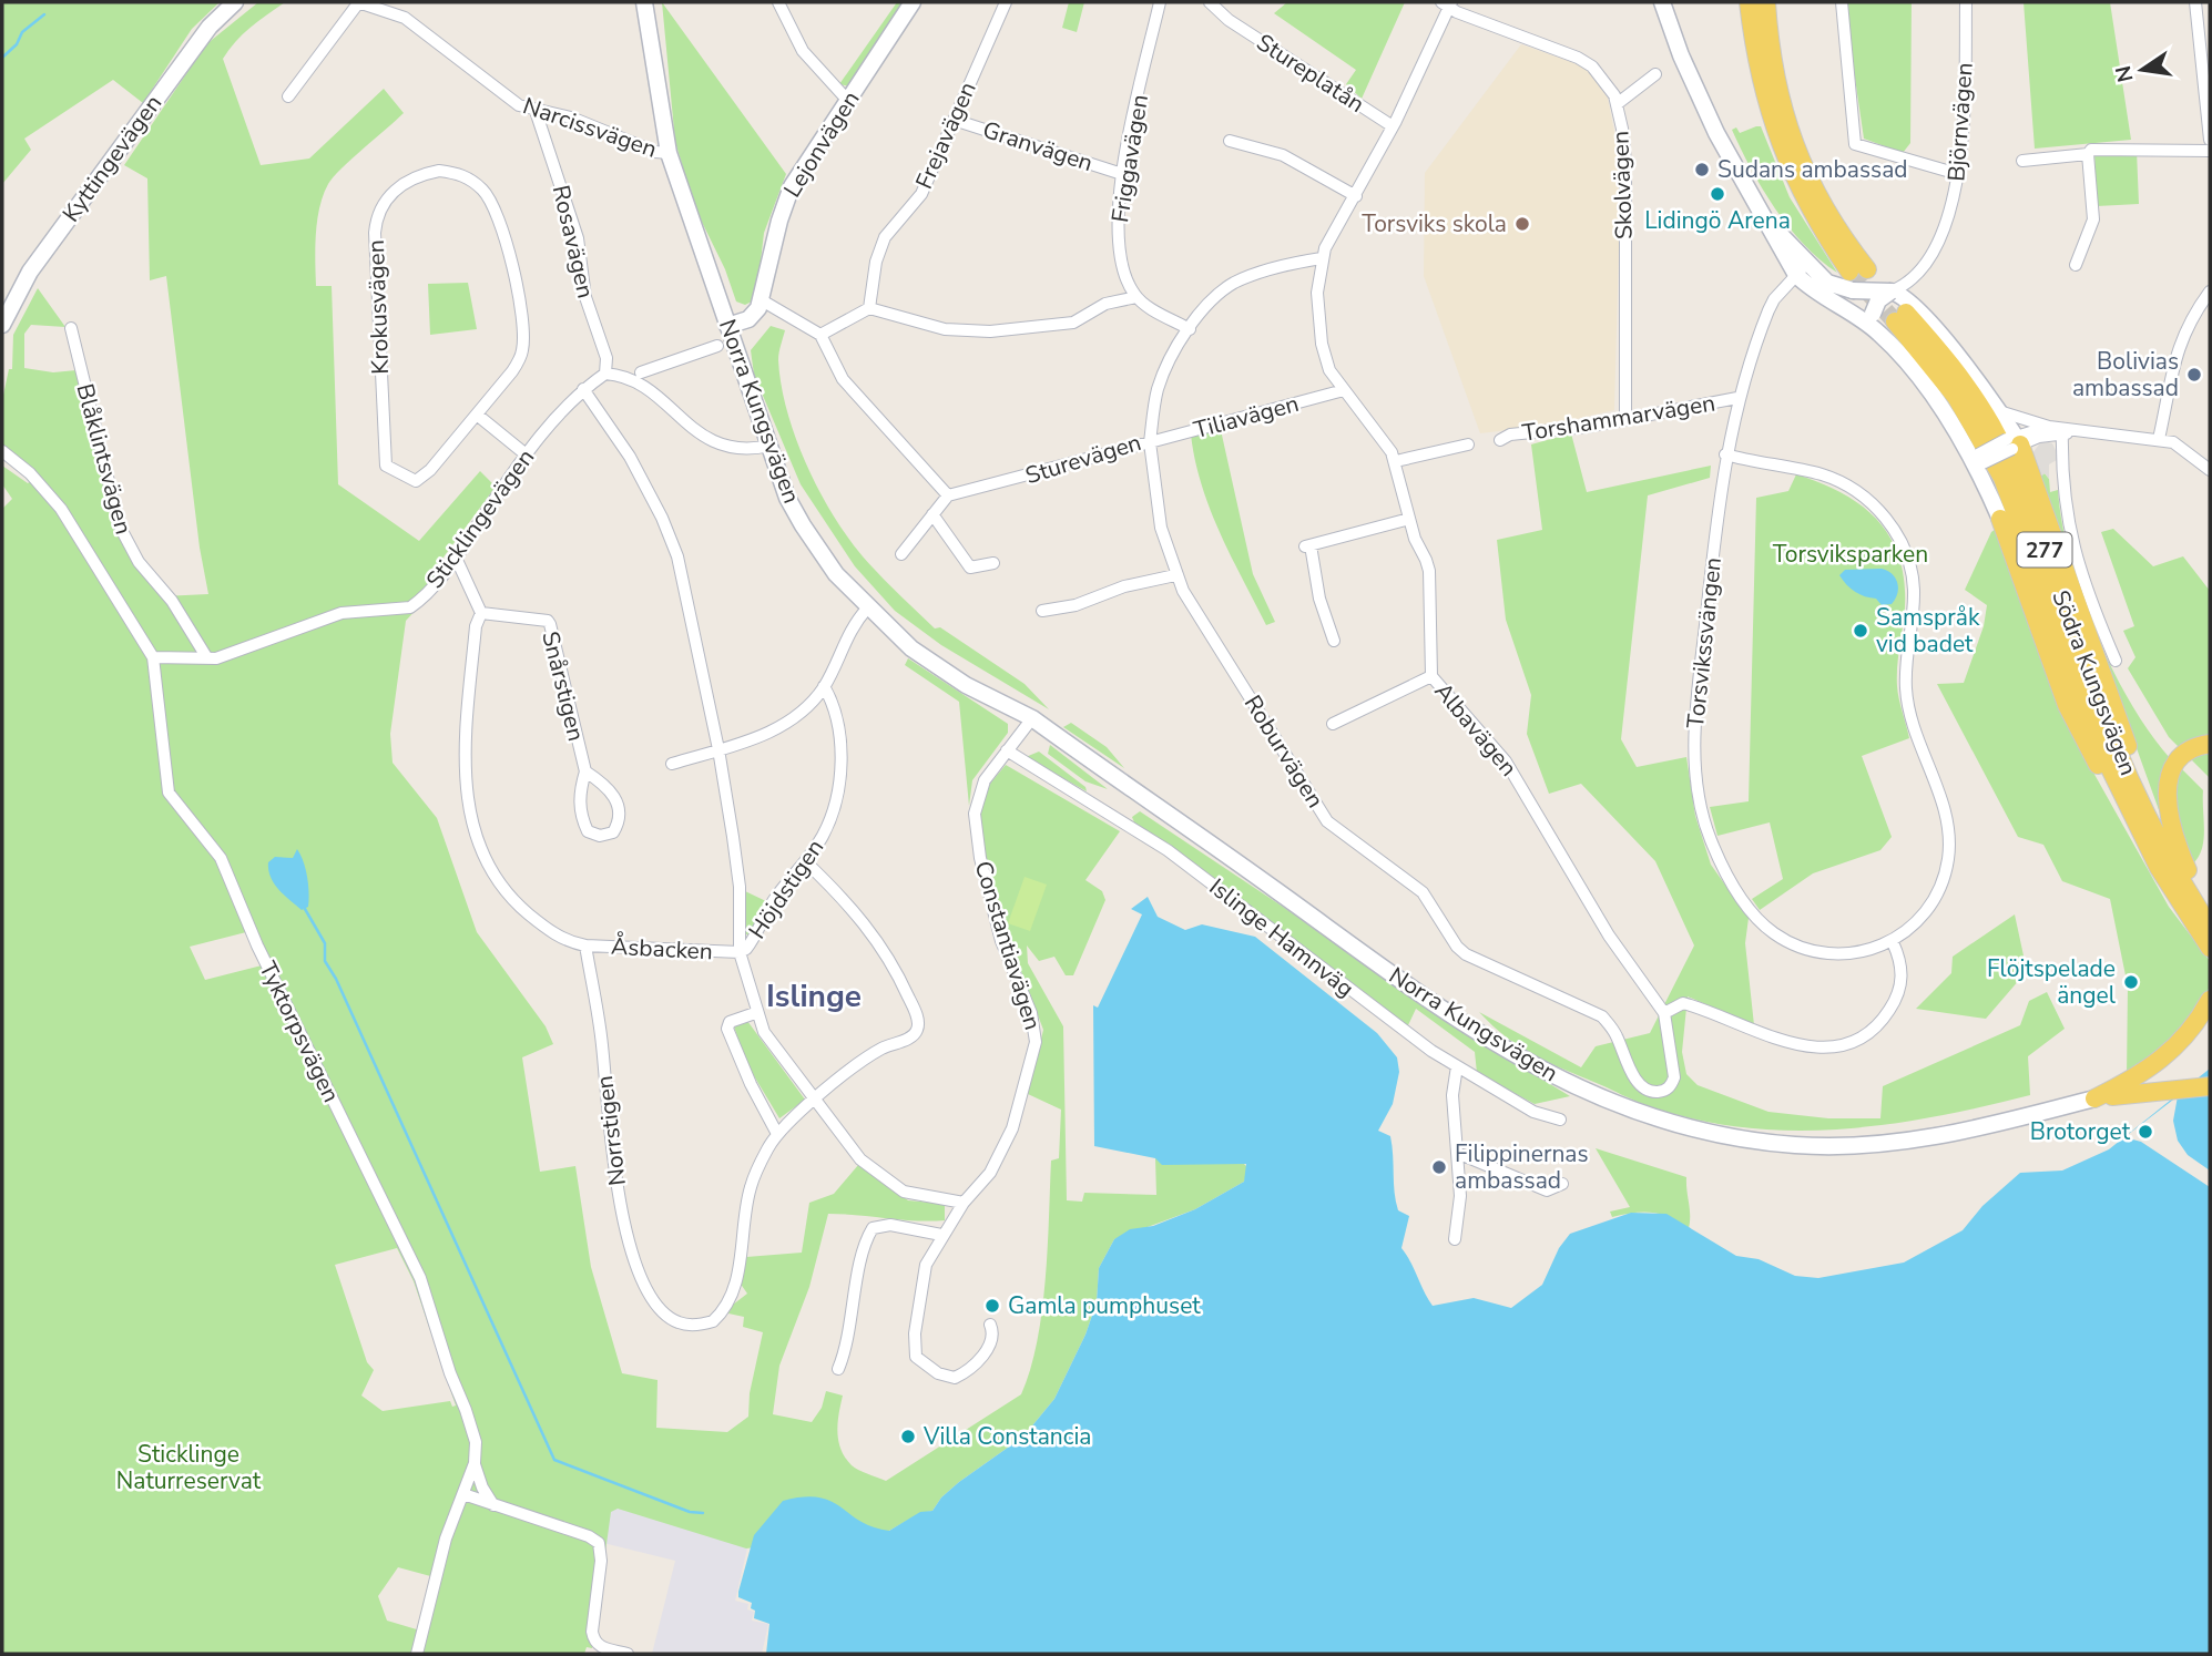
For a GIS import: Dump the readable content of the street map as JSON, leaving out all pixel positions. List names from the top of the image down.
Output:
{
  "streets": {
    "main road": [
      "Lejonvägen",
      "Kyttingevägen",
      "Norra Kungsvägen",
      "277",
      "Södra Kungsvägen"
    ],
    "street": [
      "Stureplatån",
      "Björnvägen",
      "Narcissvägen",
      "Frejavägen",
      "Granvägen",
      "Friggavägen",
      "Skolvägen",
      "Rosavägen",
      "Krokusvägen",
      "Tiliavägen",
      "Torshammarvägen",
      "Blåklintsvägen",
      "Sturevägen",
      "Sticklingevägen",
      "Torsvikssvängen",
      "Snårstigen",
      "Albavägen",
      "Roburvägen",
      "Höjdstigen",
      "Islinge Hamnväg",
      "Constantiavägen",
      "Åsbacken",
      "Tyktorpsvägen",
      "Norrstigen"
    ]
  },
  "crossings": [
    ["Narcissvägen", "Rosavägen"],
    ["Narcissvägen", "Norra Kungsvägen"],
    ["Frejavägen", "Granvägen"],
    ["Granvägen", "Friggavägen"],
    ["Skolvägen", "Torshammarvägen"],
    ["Rosavägen", "Sticklingevägen"],
    ["Norra Kungsvägen", "Constantiavägen"],
    ["Tiliavägen", "Sturevägen"],
    ["Tiliavägen", "Albavägen"],
    ["Tiliavägen", "Roburvägen"],
    ["Torshammarvägen", "Torsvikssvängen"],
    ["Blåklintsvägen", "Sticklingevägen"],
    ["Sturevägen", "Albavägen"],
    ["Sturevägen", "Roburvägen"],
    ["Sticklingevägen", "Tyktorpsvägen"],
    ["277", "Södra Kungsvägen"],
    ["Albavägen", "Roburvägen"],
    ["Höjdstigen", "Åsbacken"],
    ["Höjdstigen", "Norrstigen"],
    ["Islinge Hamnväg", "Constantiavägen"],
    ["Åsbacken", "Norrstigen"]
  ],
  "districts": ["Islinge"],
  "parks": ["Torsviksparken", "Sticklinge Naturreservat"],
  "places": [
    "Sudans ambassad",
    "Lidingö Arena",
    "Torsviks skola",
    "Bolivias ambassad",
    "Samspråk vid badet",
    "Flöjtspelade ängel",
    "Brotorget",
    "Filippinernas ambassad",
    "Gamla pumphuset",
    "Villa Constancia"
  ],
  "north": "left"
}
